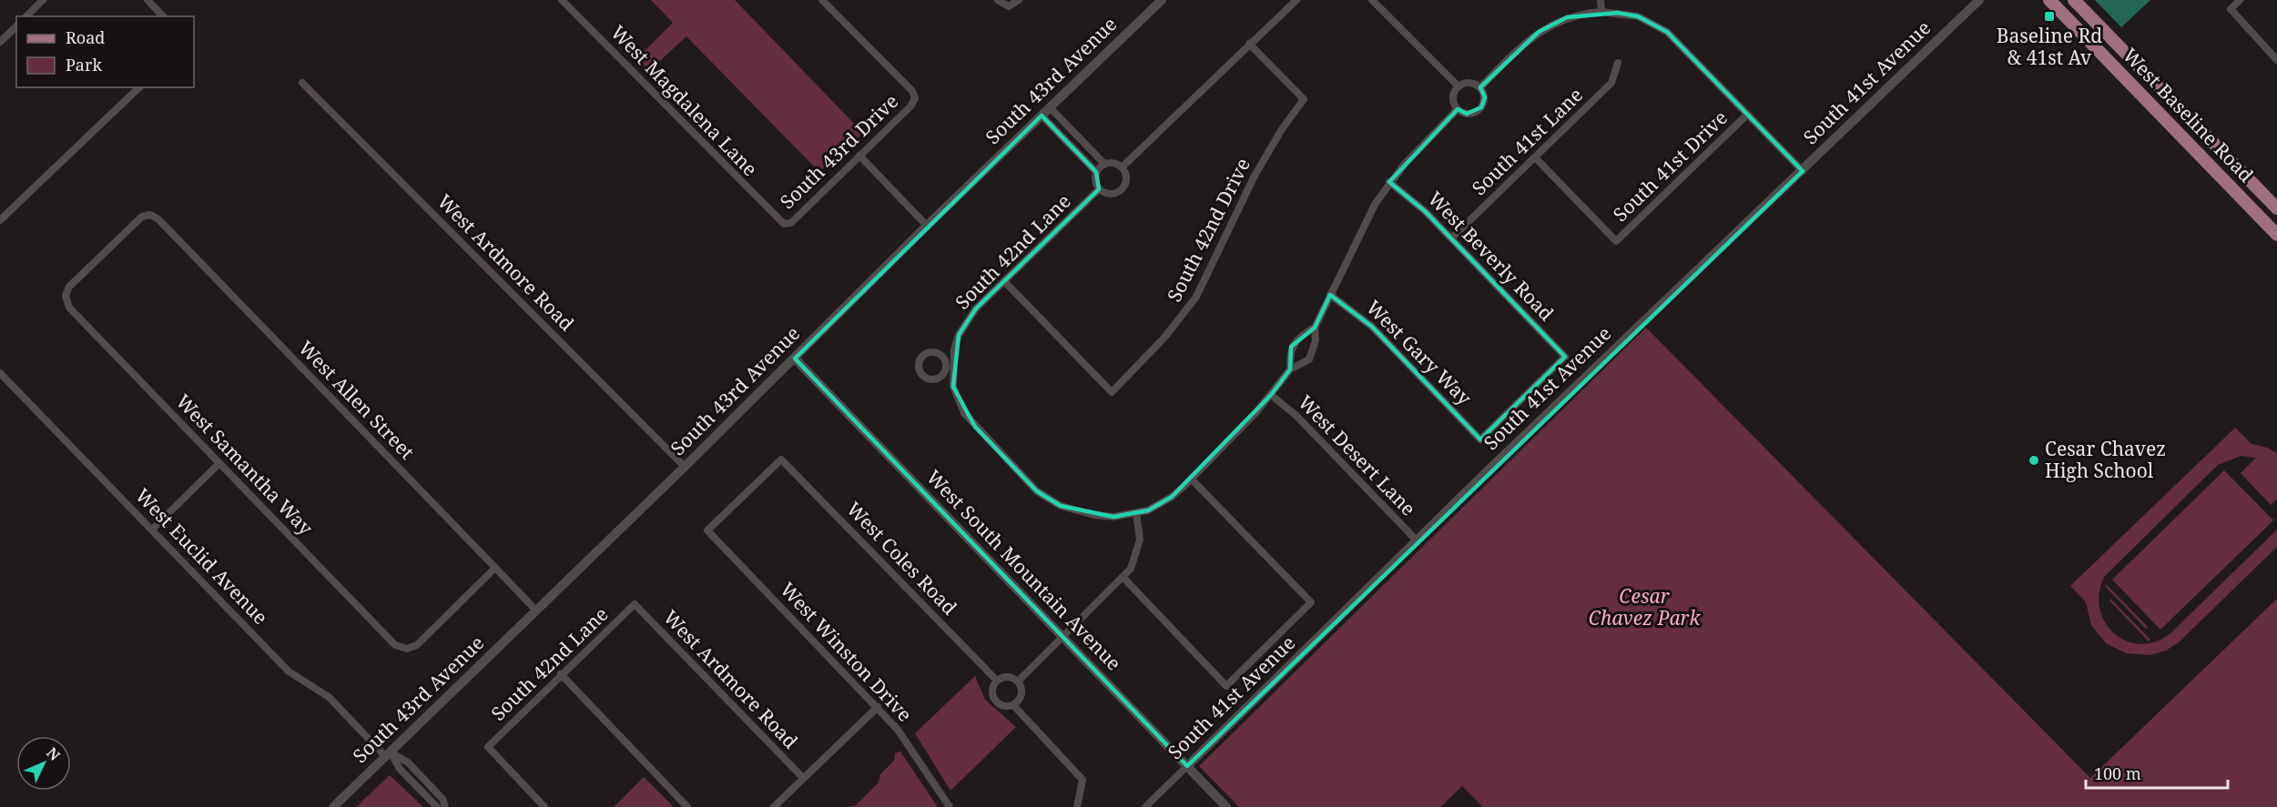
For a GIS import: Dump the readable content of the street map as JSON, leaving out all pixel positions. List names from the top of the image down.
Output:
{
  "streets": {
    "main road": ["West Baseline Road"],
    "street": [
      "South 43rd Avenue",
      "South 41st Avenue",
      "West Magdalena Lane",
      "South 41st Lane",
      "South 43rd Drive",
      "South 41st Drive",
      "South 42nd Drive",
      "South 42nd Lane",
      "West Beverly Road",
      "West Ardmore Road",
      "West Gary Way",
      "West Allen Street",
      "West Desert Lane",
      "West Samantha Way",
      "West Euclid Avenue",
      "West Coles Road",
      "West South Mountain Avenue",
      "West Winston Drive"
    ]
  },
  "crossings": [
    ["South 43rd Avenue", "West Ardmore Road"],
    ["South 43rd Avenue", "West Allen Street"],
    ["South 43rd Avenue", "West Euclid Avenue"],
    ["South 43rd Avenue", "West South Mountain Avenue"],
    ["South 41st Avenue", "West Desert Lane"],
    ["South 41st Avenue", "West South Mountain Avenue"],
    ["West Magdalena Lane", "South 43rd Drive"],
    ["South 41st Lane", "South 41st Drive"],
    ["South 41st Lane", "West Beverly Road"],
    ["South 42nd Drive", "South 42nd Lane"],
    ["South 42nd Lane", "West Ardmore Road"],
    ["West Beverly Road", "West Gary Way"],
    ["West Allen Street", "West Samantha Way"],
    ["West Coles Road", "West Winston Drive"]
  ],
  "parks": ["Cesar Chavez Park"],
  "places": {
    "transit": ["Baseline Rd & 41st Av"],
    "other": ["Cesar Chavez High School"]
  },
  "legend": ["Road", "Park"],
  "scale_bar": "100 m",
  "north": "top right"
}
